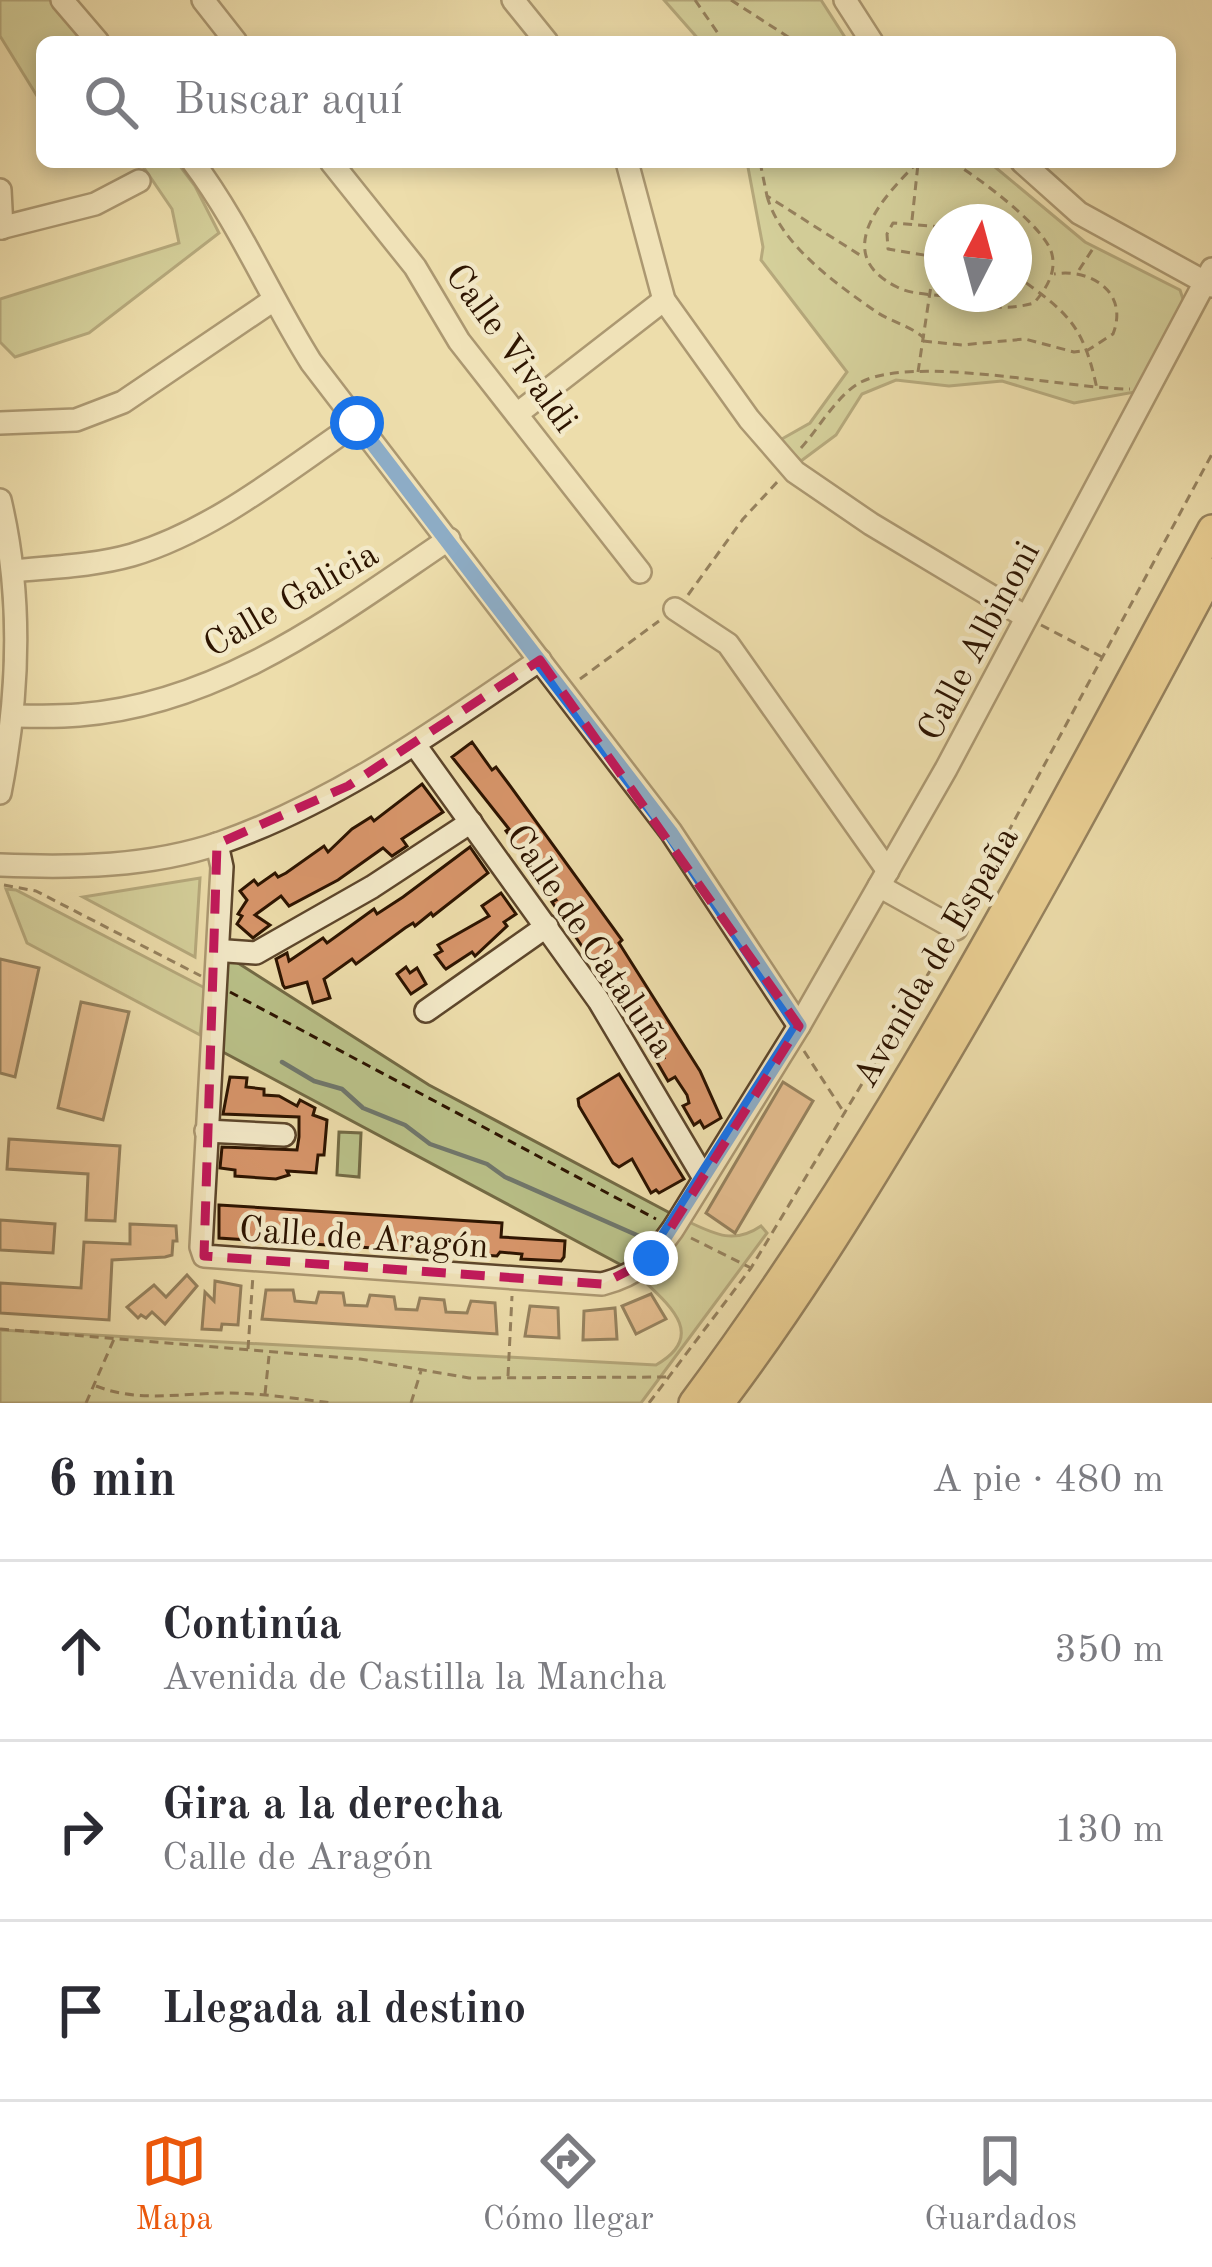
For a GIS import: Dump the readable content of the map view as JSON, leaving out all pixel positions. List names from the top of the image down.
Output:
{
  "streets": {
    "main road": ["Avenida de España"],
    "street": [
      "Calle Vivaldi",
      "Calle Galicia",
      "Calle Albinoni",
      "Calle de Cataluña",
      "Calle de Aragón"
    ]
  },
  "crossings": [
    ["Calle Albinoni", "Calle de Aragón"],
    ["Calle de Cataluña", "Calle de Aragón"]
  ],
  "north": "top",
  "page": {
    "search": "Buscar aquí",
    "heading": ["6 min", "A pie · 480 m"],
    "list": [
      ["Continúa", "Avenida de Castilla la Mancha", "350 m"],
      ["Gira a la derecha", "Calle de Aragón", "130 m"],
      "Llegada al destino"
    ],
    "nav": ["Mapa", "Cómo llegar", "Guardados"]
  }
}
